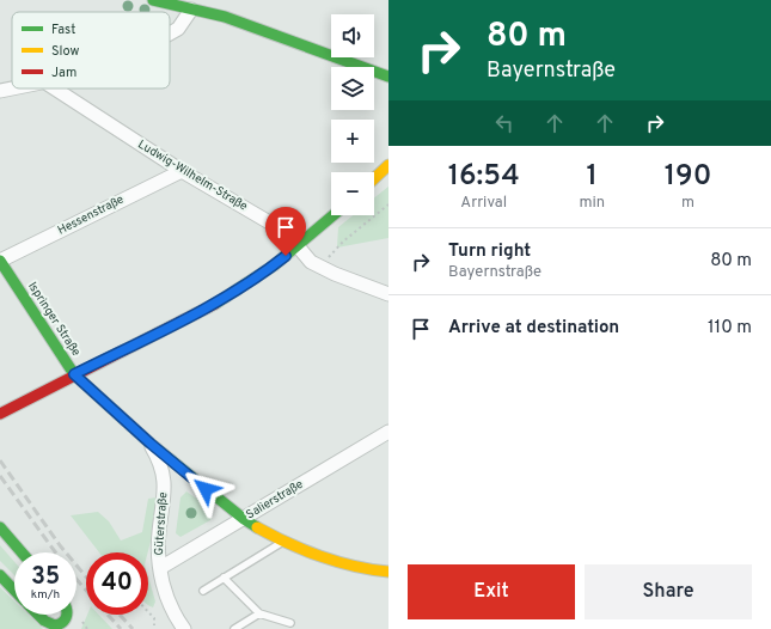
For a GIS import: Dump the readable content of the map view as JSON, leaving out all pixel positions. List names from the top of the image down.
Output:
{
  "streets": {
    "street": [
      "Ludwig-Wilhelm-Straße",
      "Hessenstraße",
      "Ispringer Straße",
      "Salierstraße",
      "Güterstraße"
    ]
  },
  "crossings": [
    ["Ludwig-Wilhelm-Straße", "Hessenstraße"],
    ["Hessenstraße", "Ispringer Straße"],
    ["Ispringer Straße", "Salierstraße"],
    ["Ispringer Straße", "Güterstraße"],
    ["Salierstraße", "Güterstraße"]
  ],
  "legend": ["Fast", "Slow", "Jam"],
  "page": {
    "turn": ["80 m", "Bayernstraße"],
    "map_buttons": ["+", "−"],
    "eta": [
      "16:54",
      "Arrival",
      "1",
      "min",
      "190",
      "m"
    ],
    "list": [
      {
        "name": "Turn right",
        "note": "Bayernstraße",
        "value": "80 m"
      },
      {
        "name": "Arrive at destination",
        "value": "110 m"
      }
    ],
    "speed": "35 km/h",
    "limit": "40",
    "buttons": ["Exit", "Share"]
  }
}
